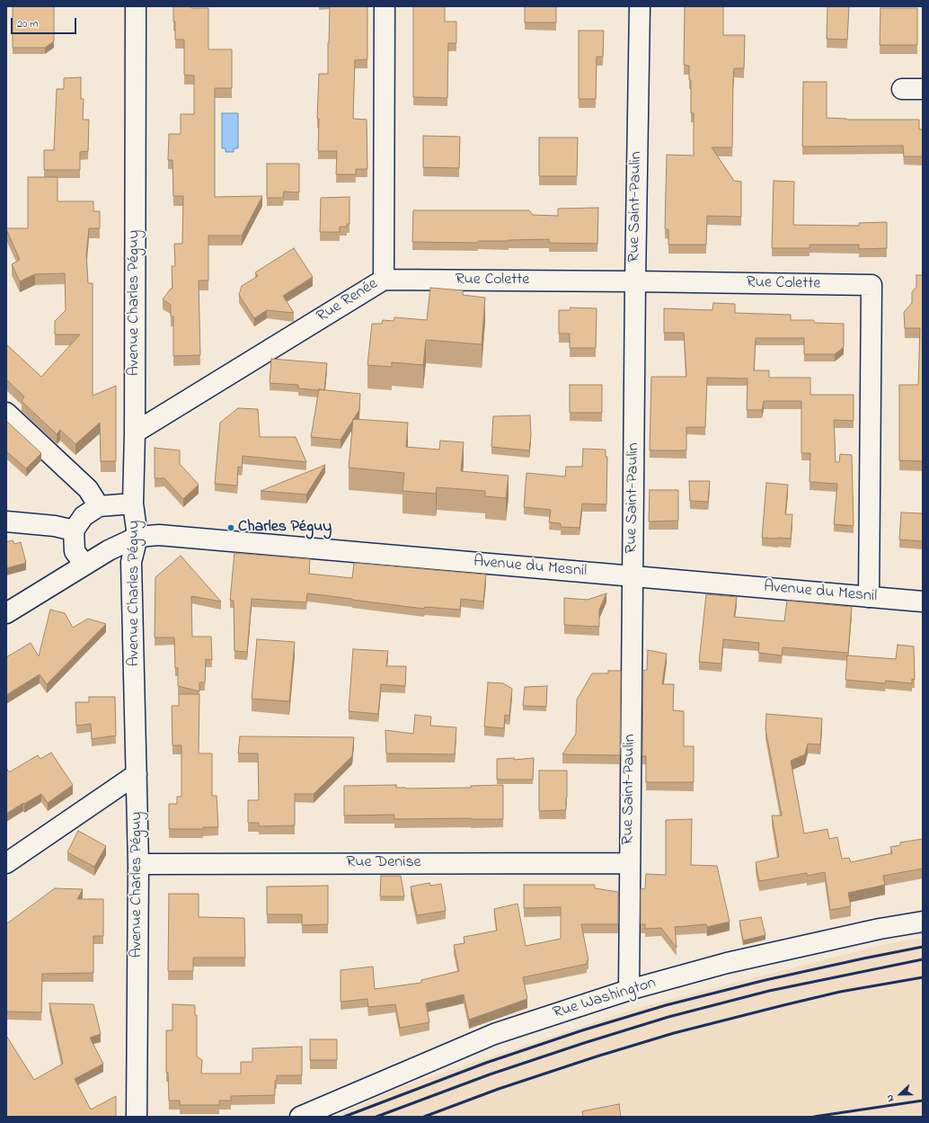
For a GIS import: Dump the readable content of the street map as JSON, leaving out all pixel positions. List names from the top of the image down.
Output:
{
  "streets": {
    "street": [
      "Rue Saint-Paulin",
      "Rue Colette",
      "Rue Renée",
      "Avenue Charles Péguy",
      "Avenue du Mesnil",
      "Rue Denise",
      "Rue Washington"
    ]
  },
  "crossings": [
    ["Rue Saint-Paulin", "Rue Colette"],
    ["Rue Saint-Paulin", "Avenue du Mesnil"],
    ["Rue Saint-Paulin", "Rue Denise"],
    ["Rue Saint-Paulin", "Rue Washington"],
    ["Rue Colette", "Rue Renée"],
    ["Rue Colette", "Avenue du Mesnil"],
    ["Rue Renée", "Avenue Charles Péguy"],
    ["Avenue Charles Péguy", "Avenue du Mesnil"],
    ["Avenue Charles Péguy", "Rue Denise"]
  ],
  "places": ["Charles Péguy"],
  "scale_bar": "20 m",
  "north": "left"
}
